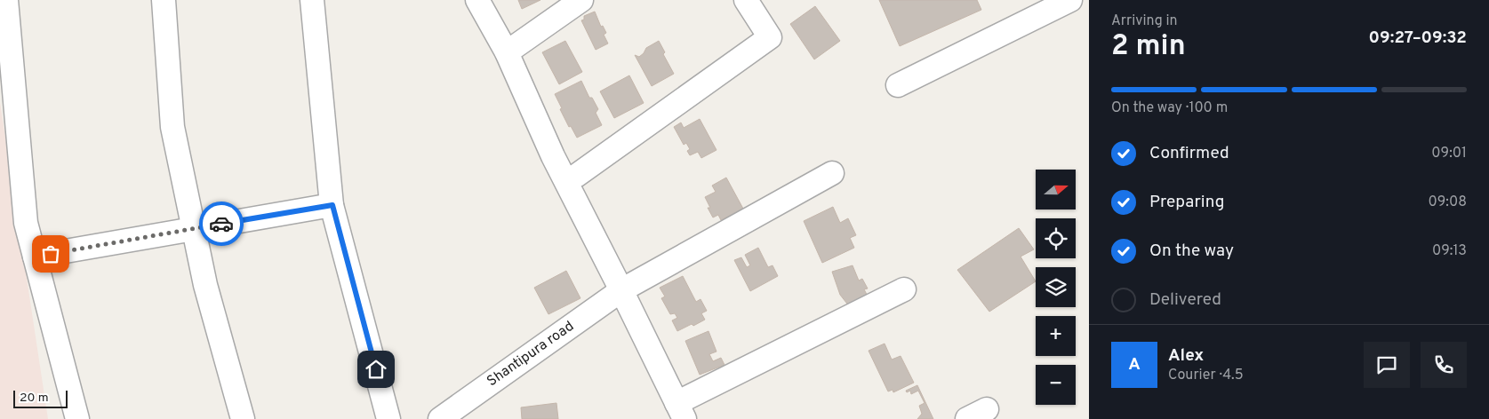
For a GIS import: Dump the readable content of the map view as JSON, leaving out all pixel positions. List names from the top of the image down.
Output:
{
  "streets": {
    "street": ["Shantipura road"]
  },
  "scale_bar": "20 m",
  "north": "right",
  "page": {
    "heading": ["2 min", "Arriving in", "09:27–09:32"],
    "panel": ["Alex", "Courier · 4.5"],
    "bar": "On the way · 100 m",
    "list": [
      ["Confirmed", "09:01"],
      ["Preparing", "09:08"],
      ["On the way", "09:13"],
      "Delivered"
    ],
    "map_buttons": ["+", "−"],
    "round": "A",
    "scale": "20 m"
  }
}
